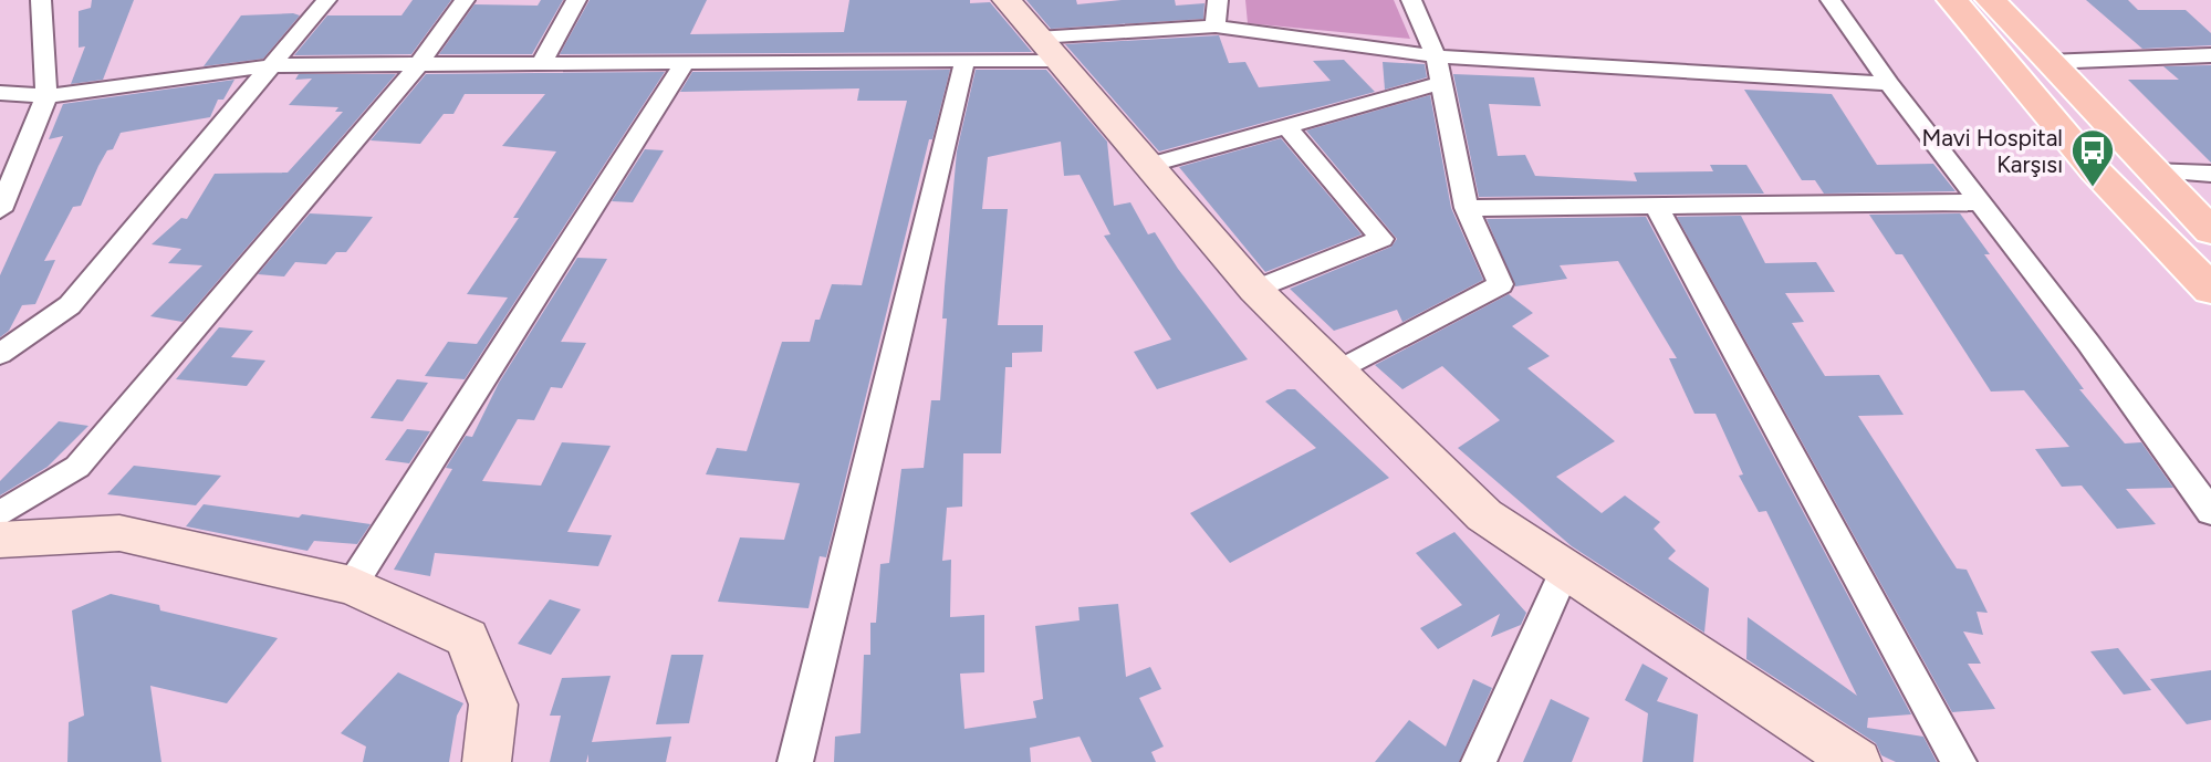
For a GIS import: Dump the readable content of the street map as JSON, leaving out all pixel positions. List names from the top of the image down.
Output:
{
  "places": {
    "bus stop": ["Mavi Hospital Karşısı"]
  }
}
